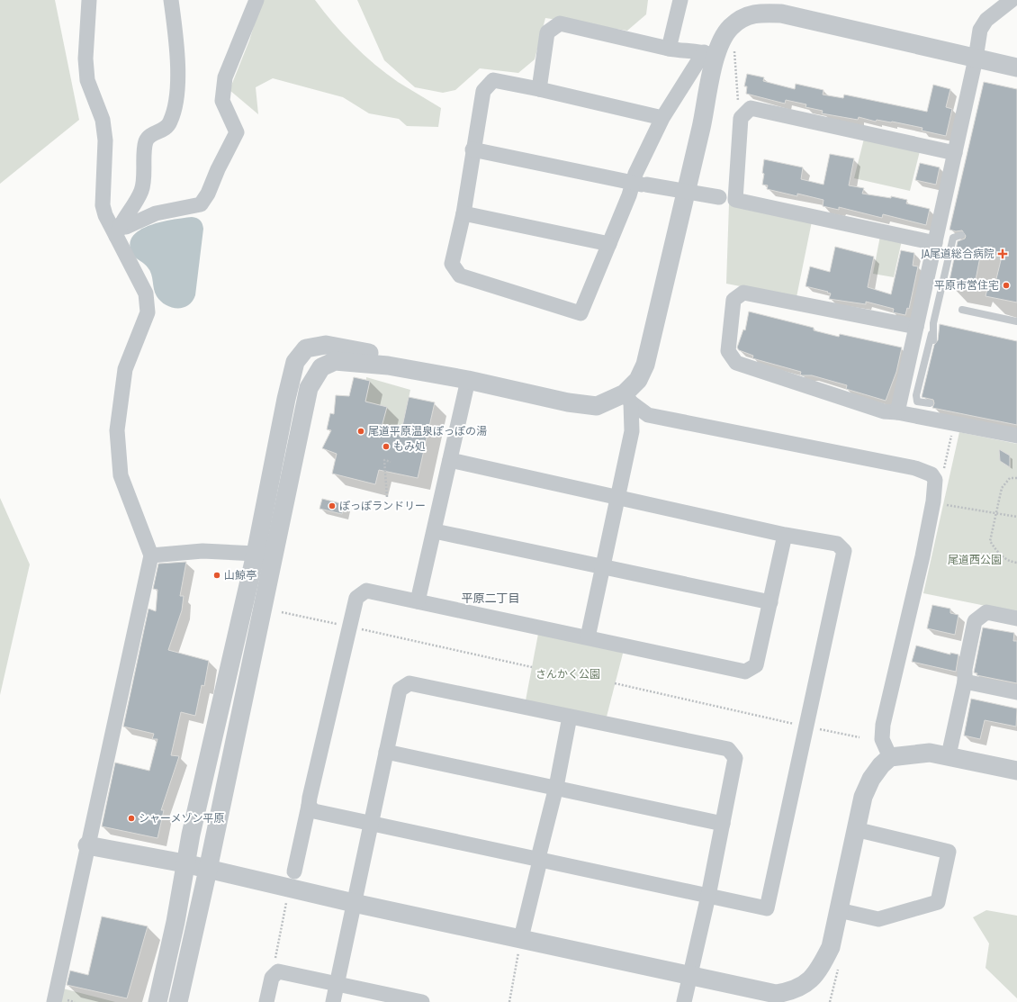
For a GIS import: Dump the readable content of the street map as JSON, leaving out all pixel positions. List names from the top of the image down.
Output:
{
  "districts": ["平原二丁目"],
  "parks": ["尾道西公園", "さんかく公園"],
  "places": {
    "health": ["JA尾道総合病院"],
    "other": [
      "平原市営住宅",
      "尾道平原温泉ぽっぽの湯",
      "もみ処",
      "ぽっぽランドリー",
      "山鯨亭",
      "シャーメゾン平原"
    ]
  }
}
